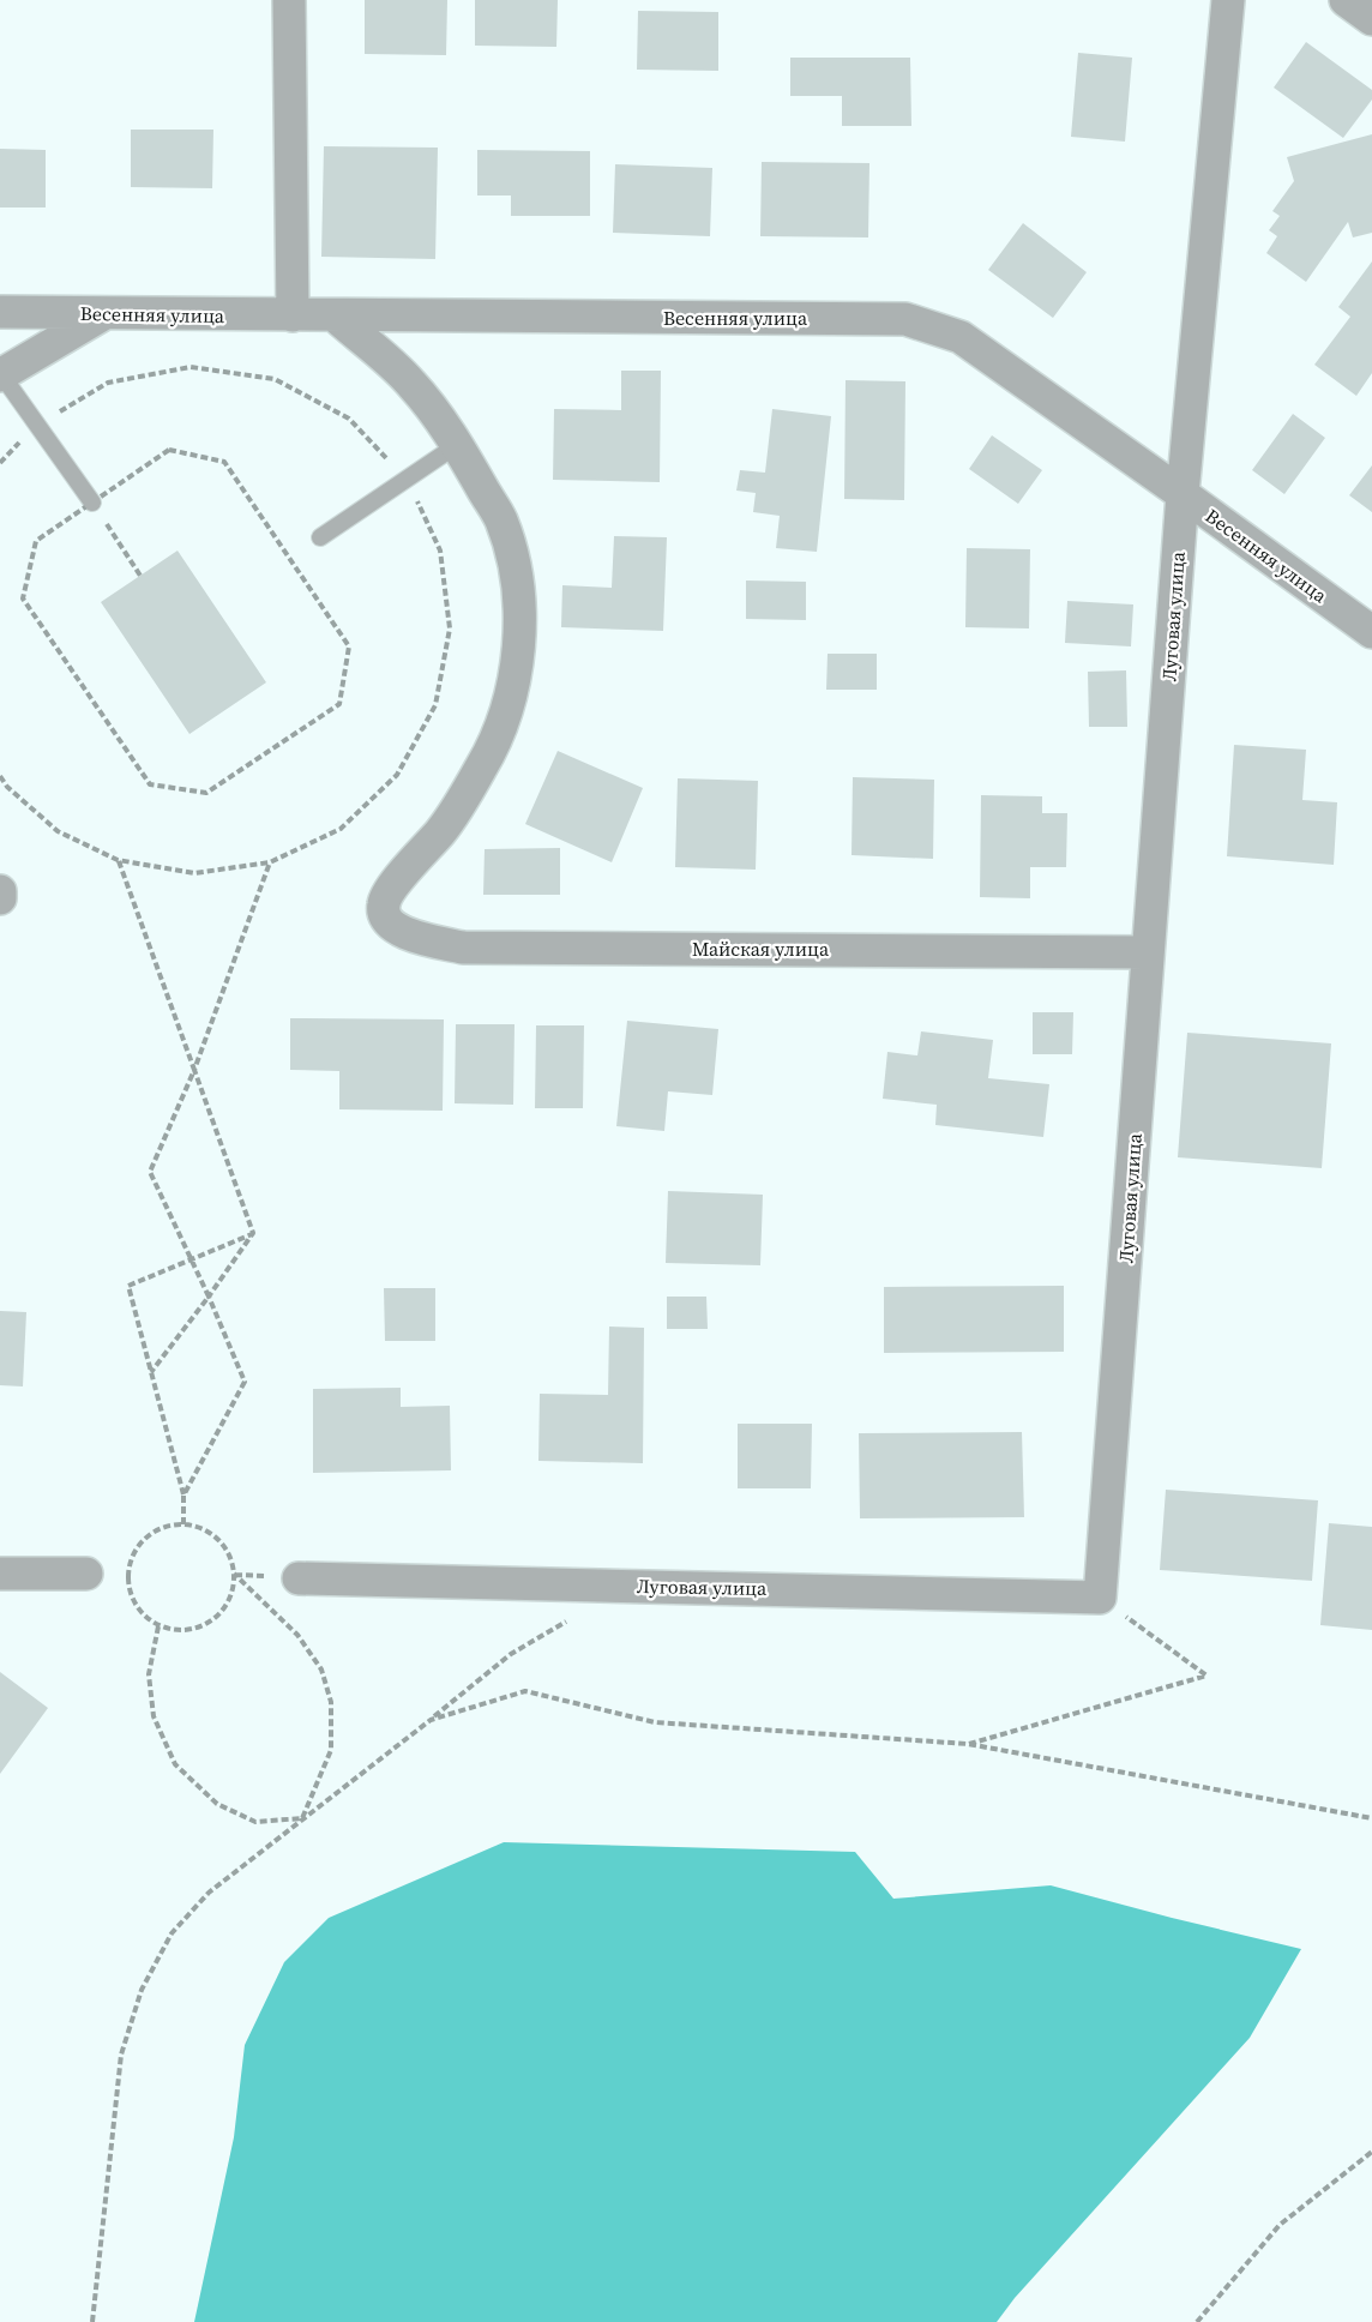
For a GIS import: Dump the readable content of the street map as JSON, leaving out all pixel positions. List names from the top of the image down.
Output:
{
  "streets": {
    "street": ["Весенняя улица", "Луговая улица", "Майская улица"]
  },
  "crossings": [
    ["Весенняя улица", "Луговая улица"],
    ["Луговая улица", "Майская улица"]
  ]
}
